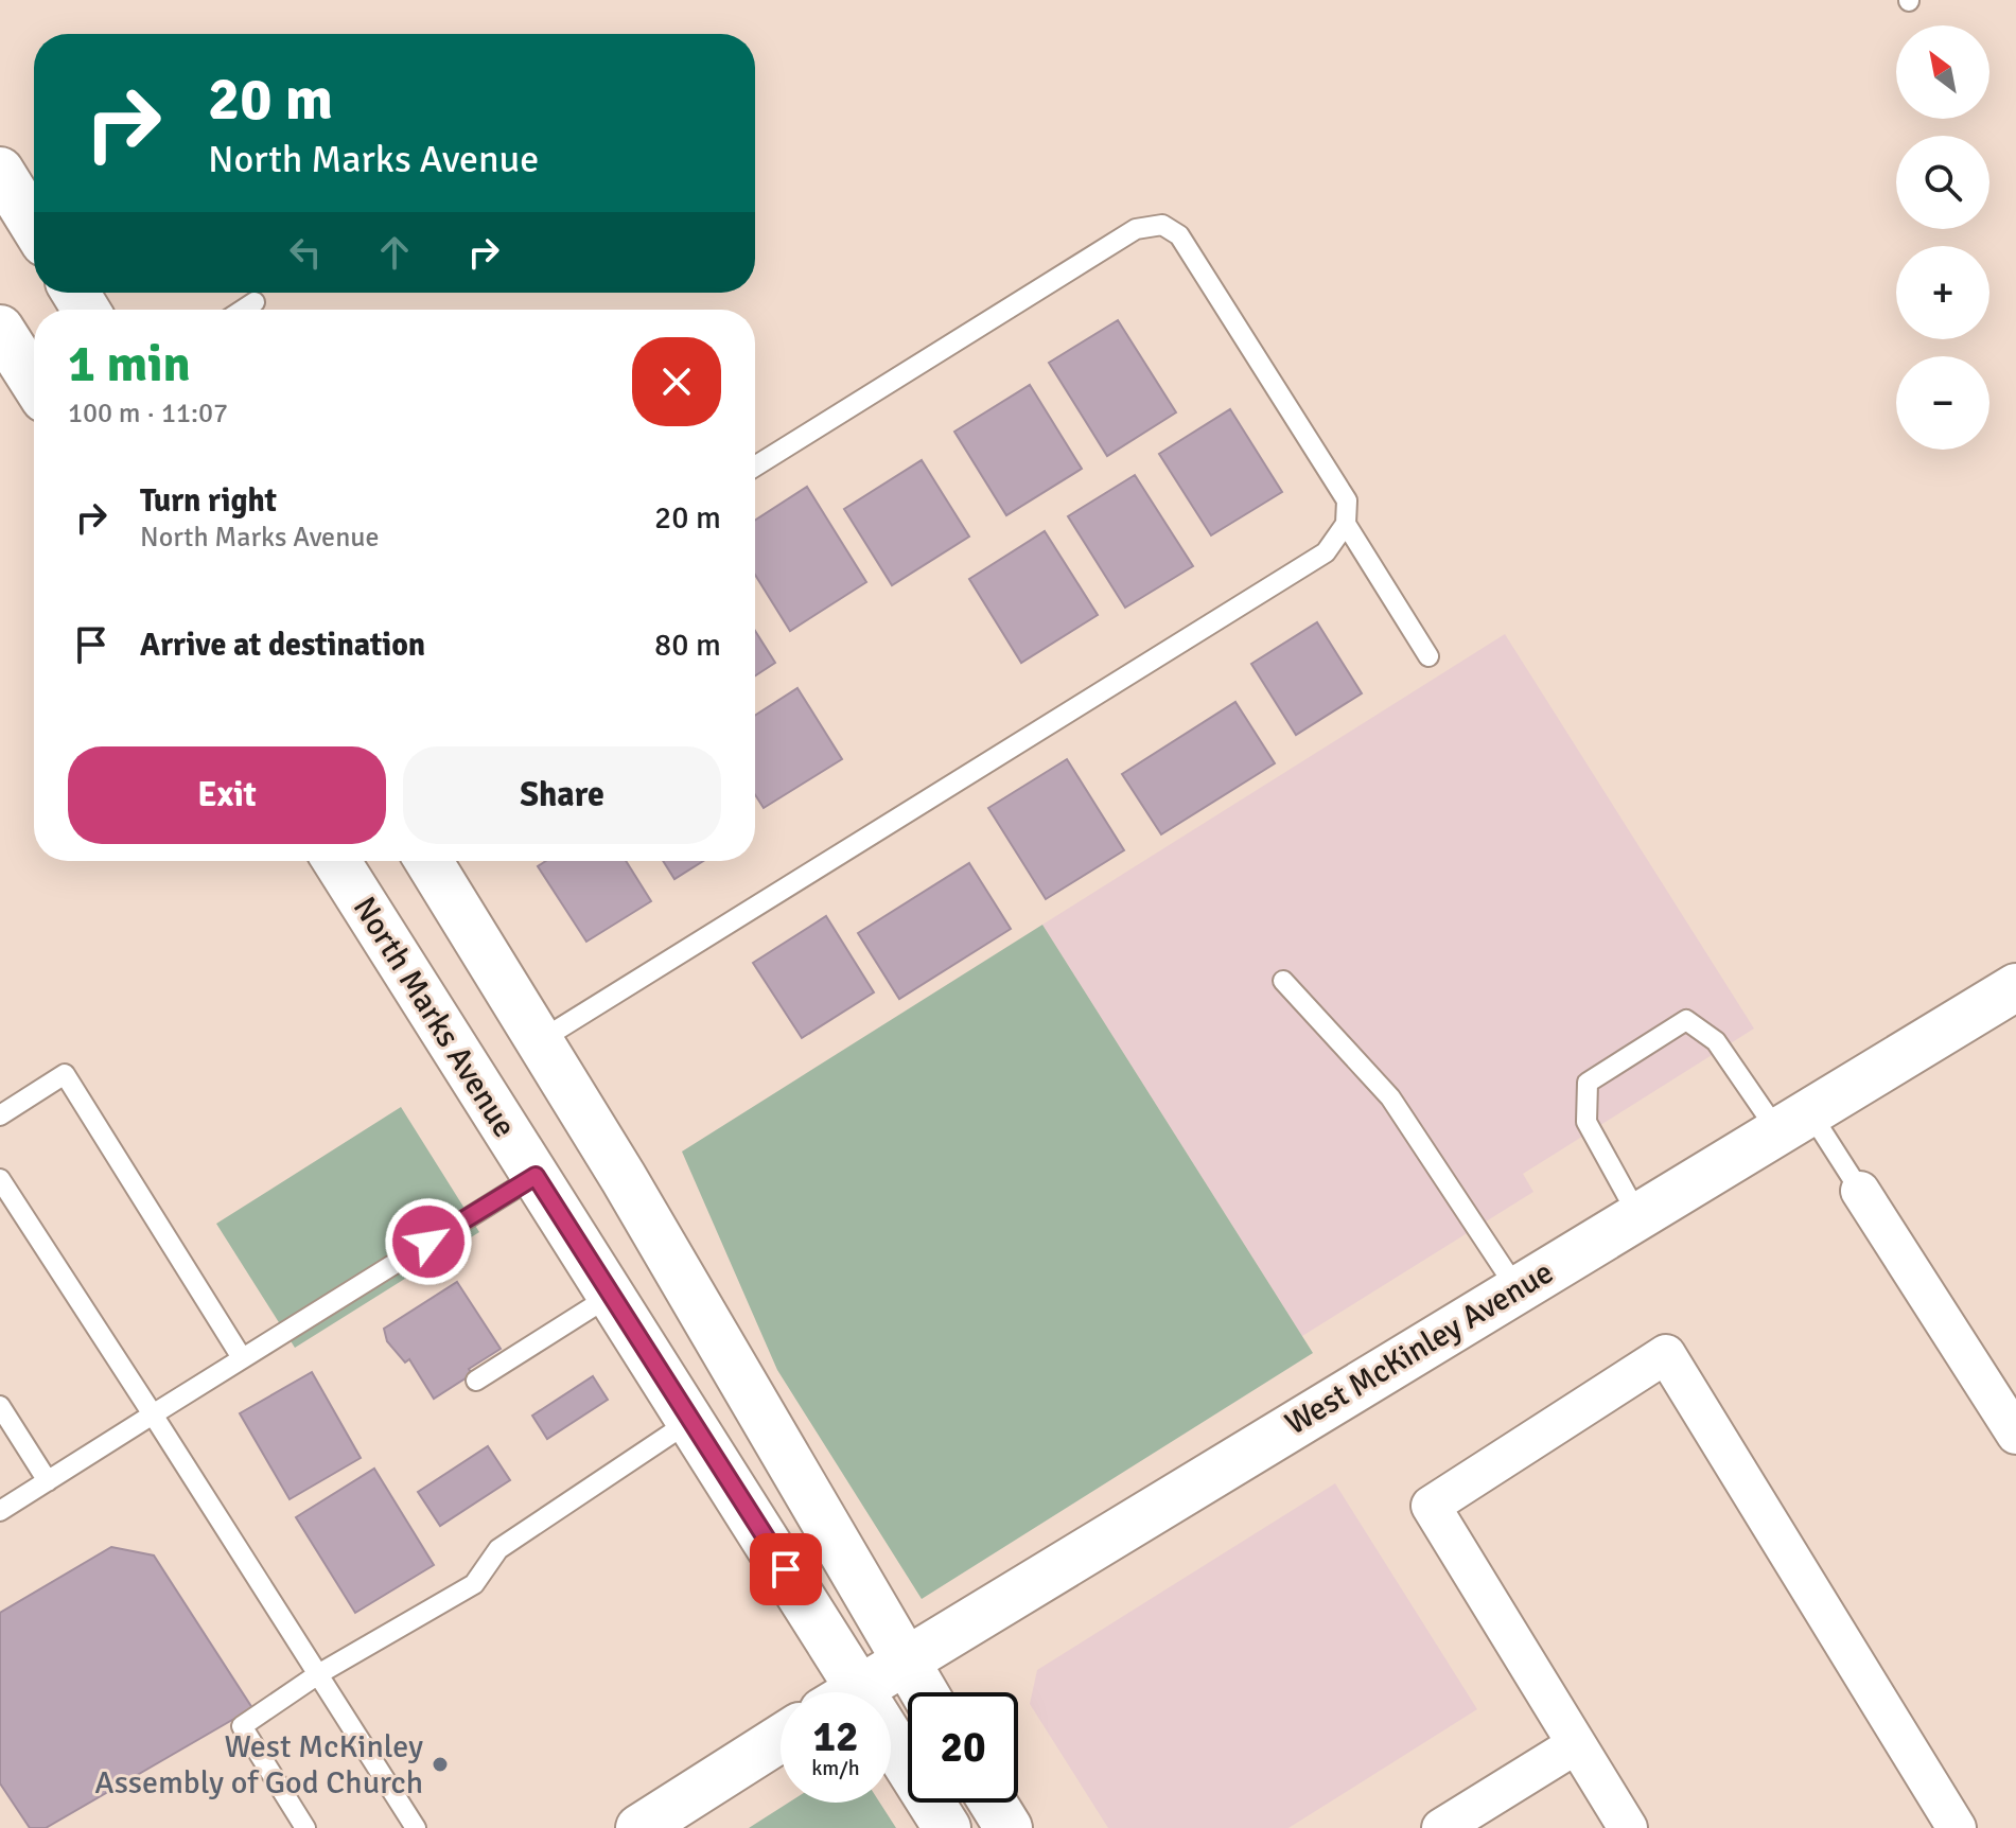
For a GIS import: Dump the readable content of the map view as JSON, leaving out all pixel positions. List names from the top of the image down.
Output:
{
  "streets": {
    "main road": ["North Marks Avenue", "West McKinley Avenue"]
  },
  "places": ["West McKinley Assembly of God Church"],
  "north": "top left",
  "page": {
    "map_buttons": ["+", "−"],
    "turn": ["20 m", "North Marks Avenue"],
    "heading": ["1 min", "100 m · 11:07"],
    "list": [
      {
        "name": "Turn right",
        "note": "North Marks Avenue",
        "value": "20 m"
      },
      {
        "name": "Arrive at destination",
        "value": "80 m"
      }
    ],
    "buttons": ["Exit", "Share"],
    "speed": "12 km/h",
    "limit": "20"
  }
}
